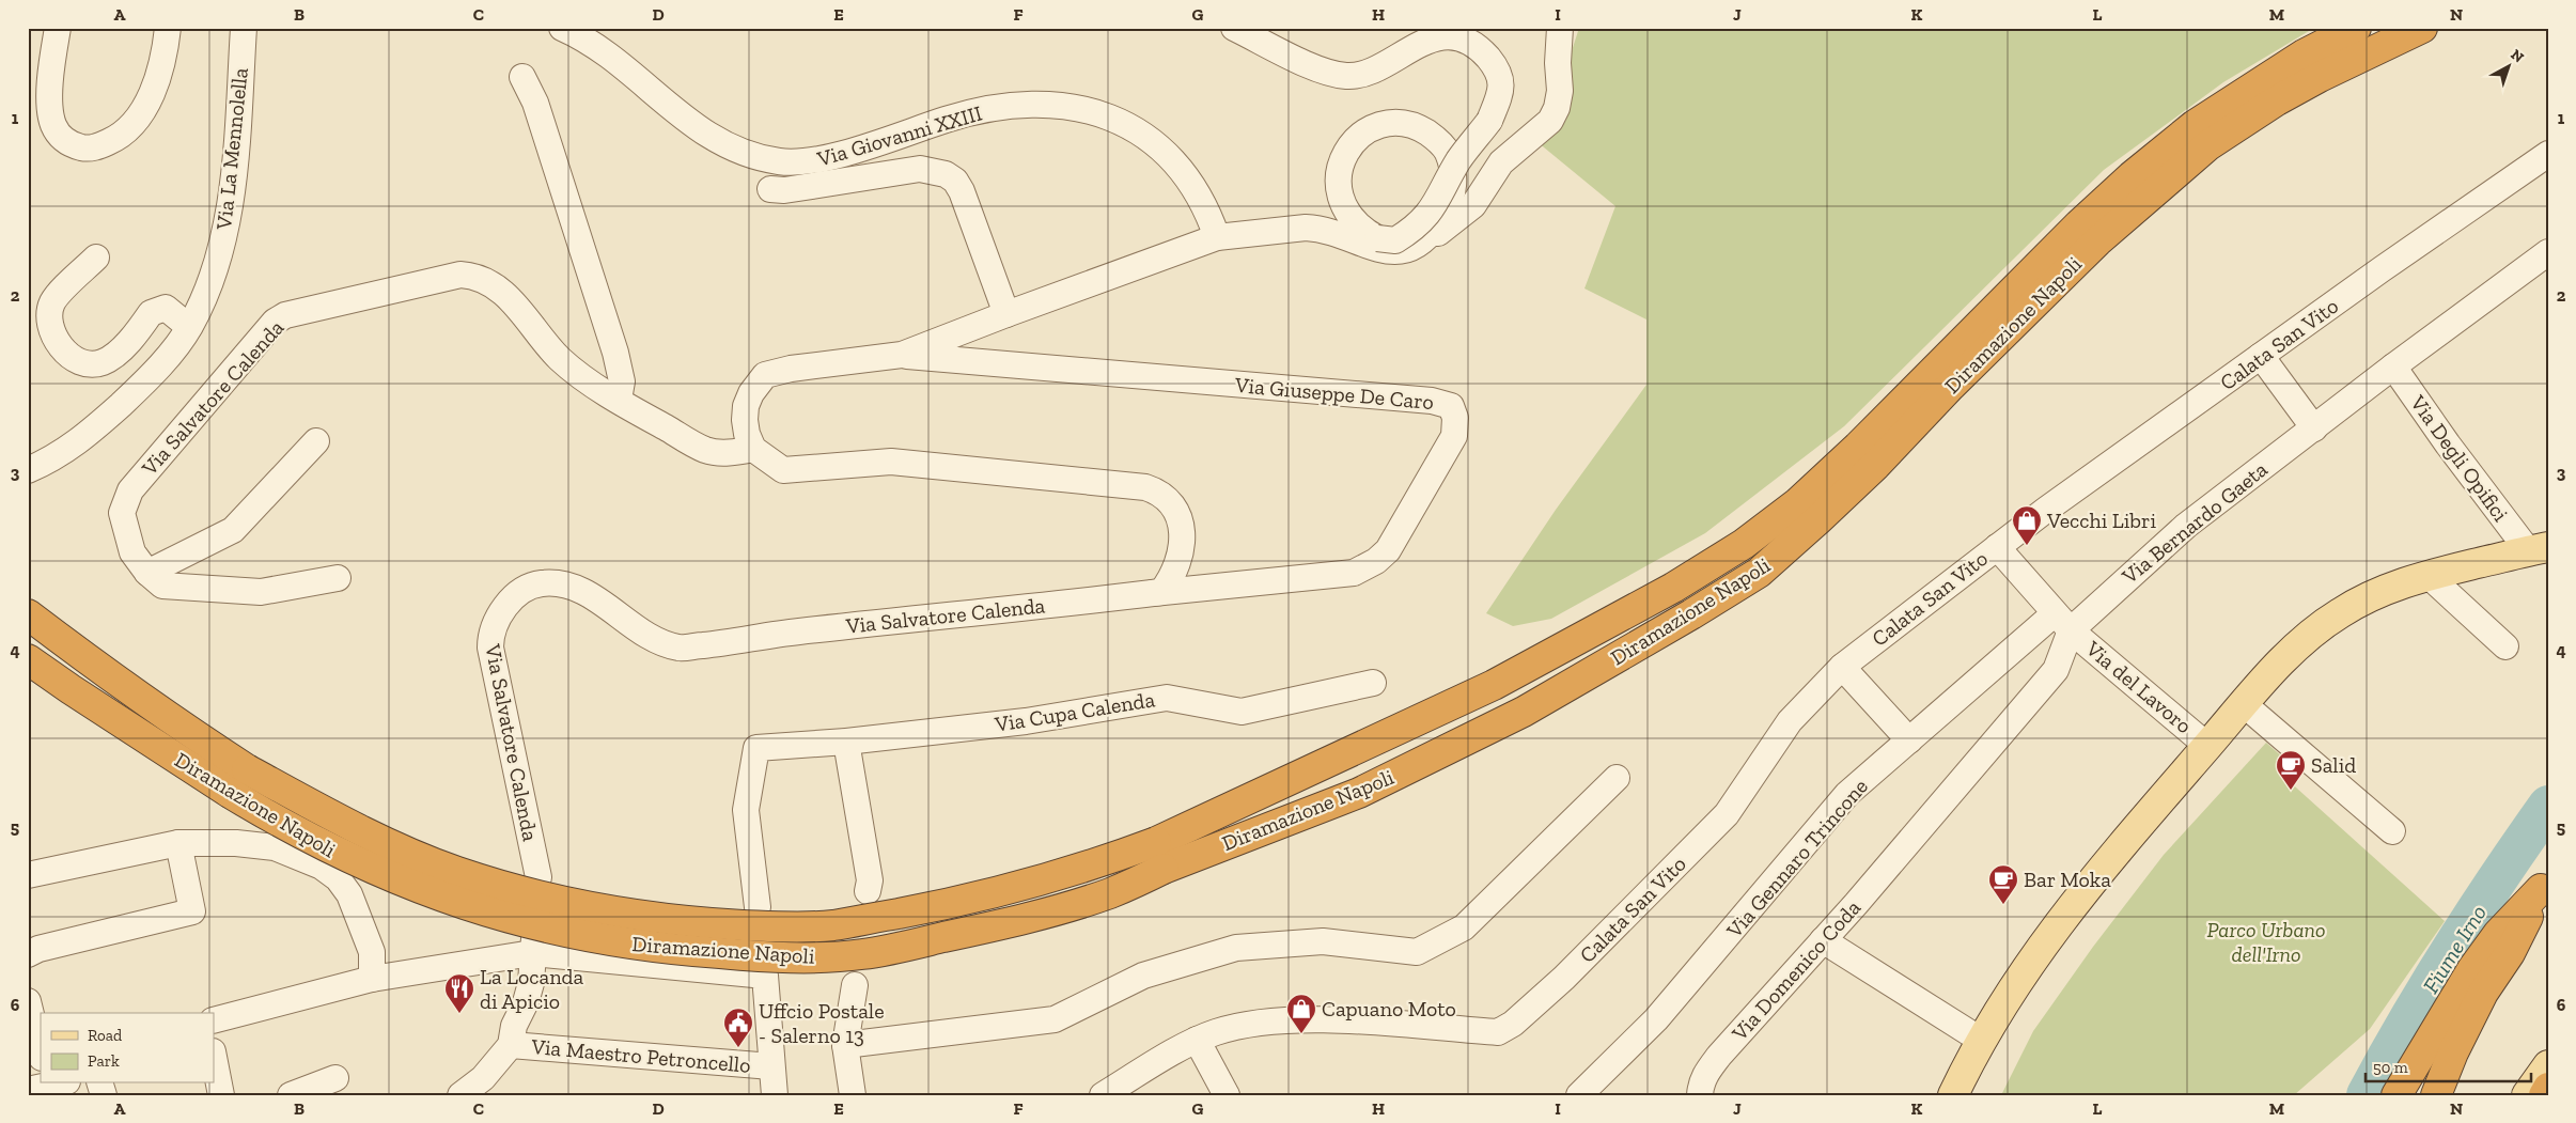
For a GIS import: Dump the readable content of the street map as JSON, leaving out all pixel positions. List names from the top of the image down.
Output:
{
  "streets": {
    "highway": ["Diramazione Napoli"],
    "street": [
      "Via Giovanni XXIII",
      "Via La Mennolella",
      "Calata San Vito",
      "Via Giuseppe De Caro",
      "Via Salvatore Calenda",
      "Via Degli Opifici",
      "Via Bernardo Gaeta",
      "Via del Lavoro",
      "Via Cupa Calenda",
      "Via Gennaro Trincone",
      "Via Domenico Coda",
      "Via Maestro Petroncello"
    ]
  },
  "crossings": [
    ["Calata San Vito", "Via del Lavoro"],
    ["Via Giuseppe De Caro", "Via Salvatore Calenda"],
    ["Via Degli Opifici", "Via Bernardo Gaeta"],
    ["Via Bernardo Gaeta", "Via del Lavoro"],
    ["Via Bernardo Gaeta", "Via Gennaro Trincone"],
    ["Via Bernardo Gaeta", "Via Domenico Coda"],
    ["Via del Lavoro", "Via Gennaro Trincone"]
  ],
  "water": ["Fiume Irno"],
  "parks": ["Parco Urbano dell'Irno"],
  "places": {
    "shop": ["Vecchi Libri", "Capuano Moto"],
    "cafe": ["Salid", "Bar Moka"],
    "restaurant": ["La Locanda di Apicio"],
    "public building": ["Uffcio Postale - Salerno 13"]
  },
  "legend": ["Road", "Park"],
  "scale_bar": "50 m",
  "north": "top right",
  "grid": {
    "columns": [
      "A",
      "B",
      "C",
      "D",
      "E",
      "F",
      "G",
      "H",
      "I",
      "J",
      "K",
      "L",
      "M",
      "N"
    ],
    "rows": [
      "1",
      "2",
      "3",
      "4",
      "5",
      "6"
    ]
  }
}
